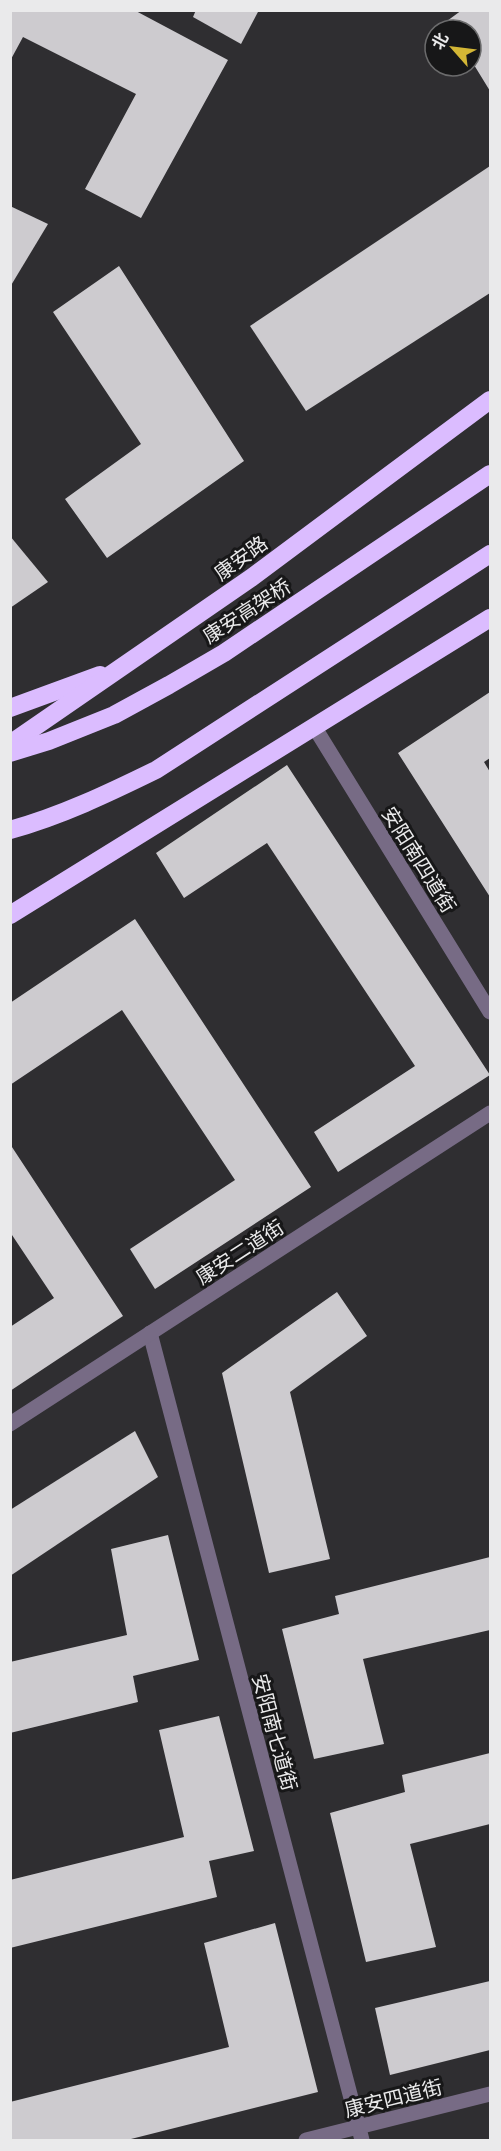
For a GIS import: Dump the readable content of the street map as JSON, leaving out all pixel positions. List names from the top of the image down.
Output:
{
  "streets": {
    "highway": ["康安路", "康安高架桥"],
    "street": [
      "安阳南四道街",
      "康安二道街",
      "安阳南七道街",
      "康安四道街"
    ]
  },
  "crossings": [
    ["康安二道街", "安阳南七道街"],
    ["安阳南七道街", "康安四道街"]
  ],
  "north": "top left"
}
